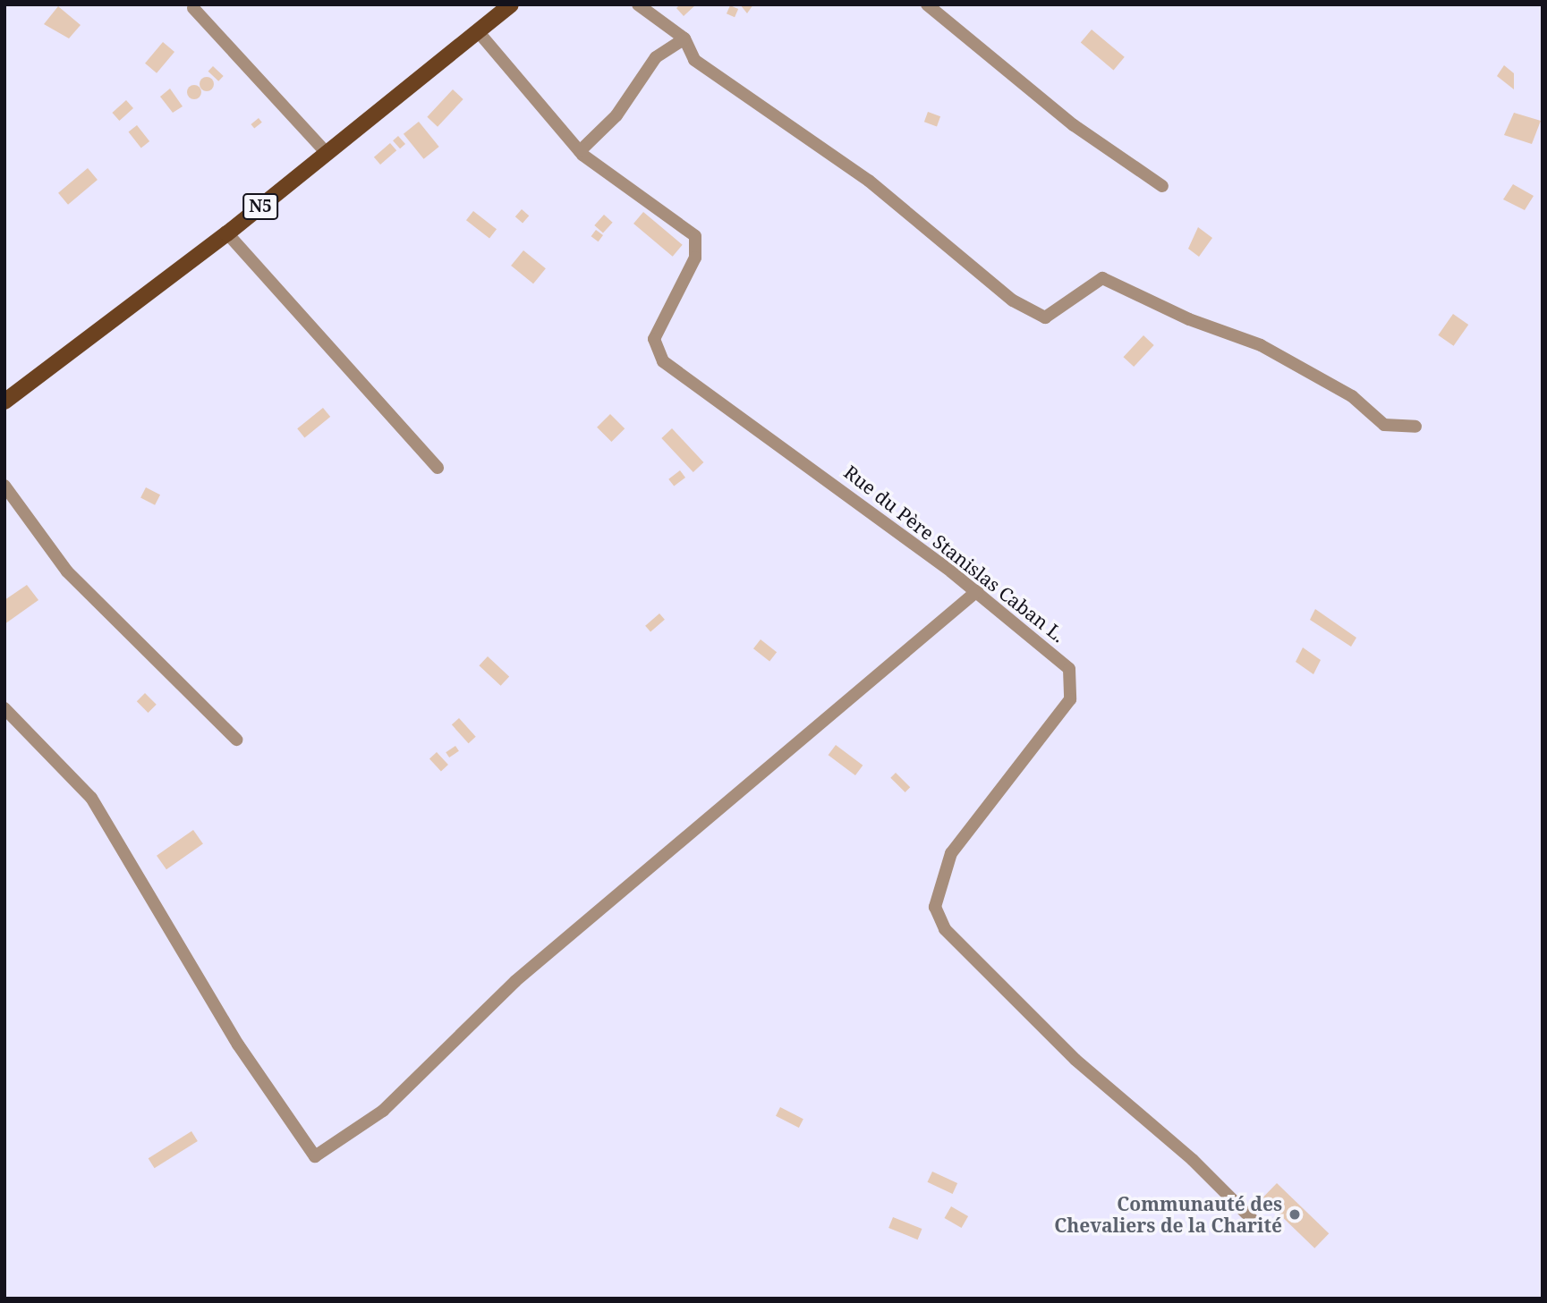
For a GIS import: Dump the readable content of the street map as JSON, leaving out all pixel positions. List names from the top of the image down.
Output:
{
  "streets": {
    "main road": ["N5"],
    "street": ["Rue du Père Stanislas Caban L."]
  },
  "crossings": [
    ["N5", "Rue du Père Stanislas Caban L."]
  ],
  "places": ["Communauté des Chevaliers de la Charité"]
}
